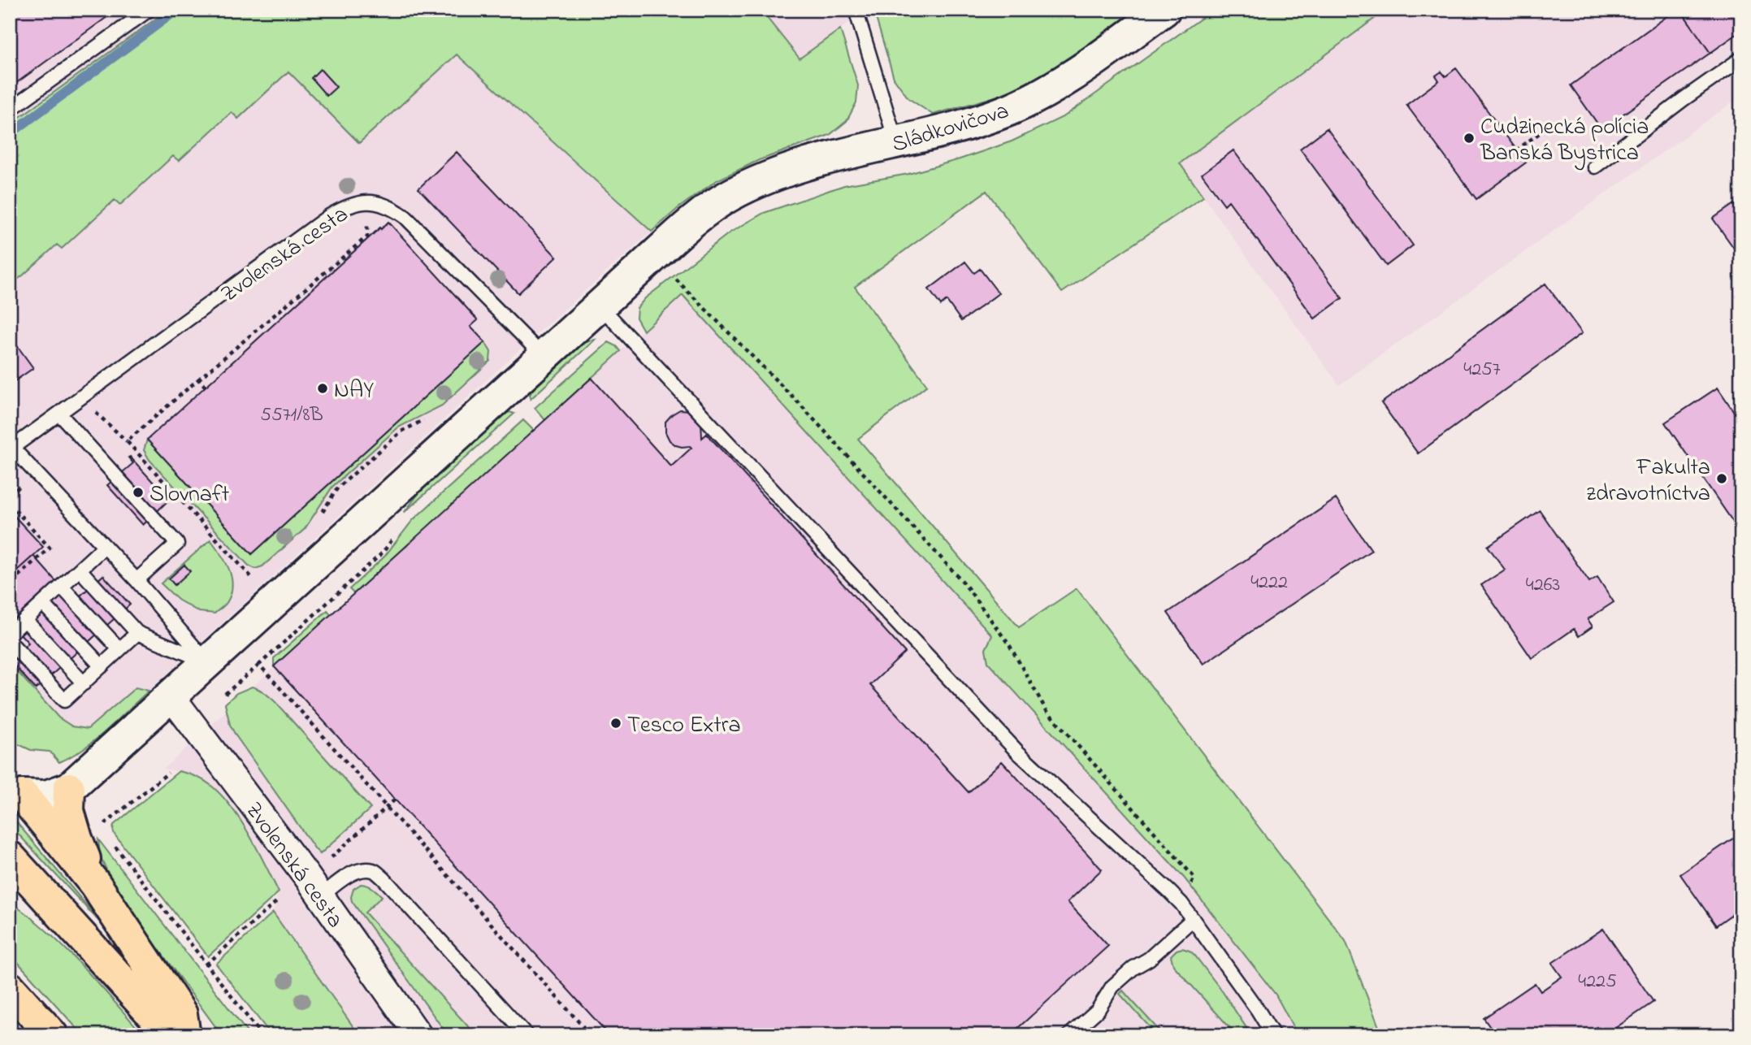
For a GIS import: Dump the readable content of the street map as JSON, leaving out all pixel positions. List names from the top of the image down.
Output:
{
  "streets": {
    "street": ["Sládkovičova", "Zvolenská cesta"]
  },
  "places": [
    "Cudzinecká polícia Banská Bystrica",
    "NAY",
    "Fakulta zdravotníctva",
    "Slovnaft",
    "Tesco Extra"
  ],
  "house_numbers": [
    "4257",
    "5571/8B",
    "4222",
    "4263",
    "4225"
  ]
}
